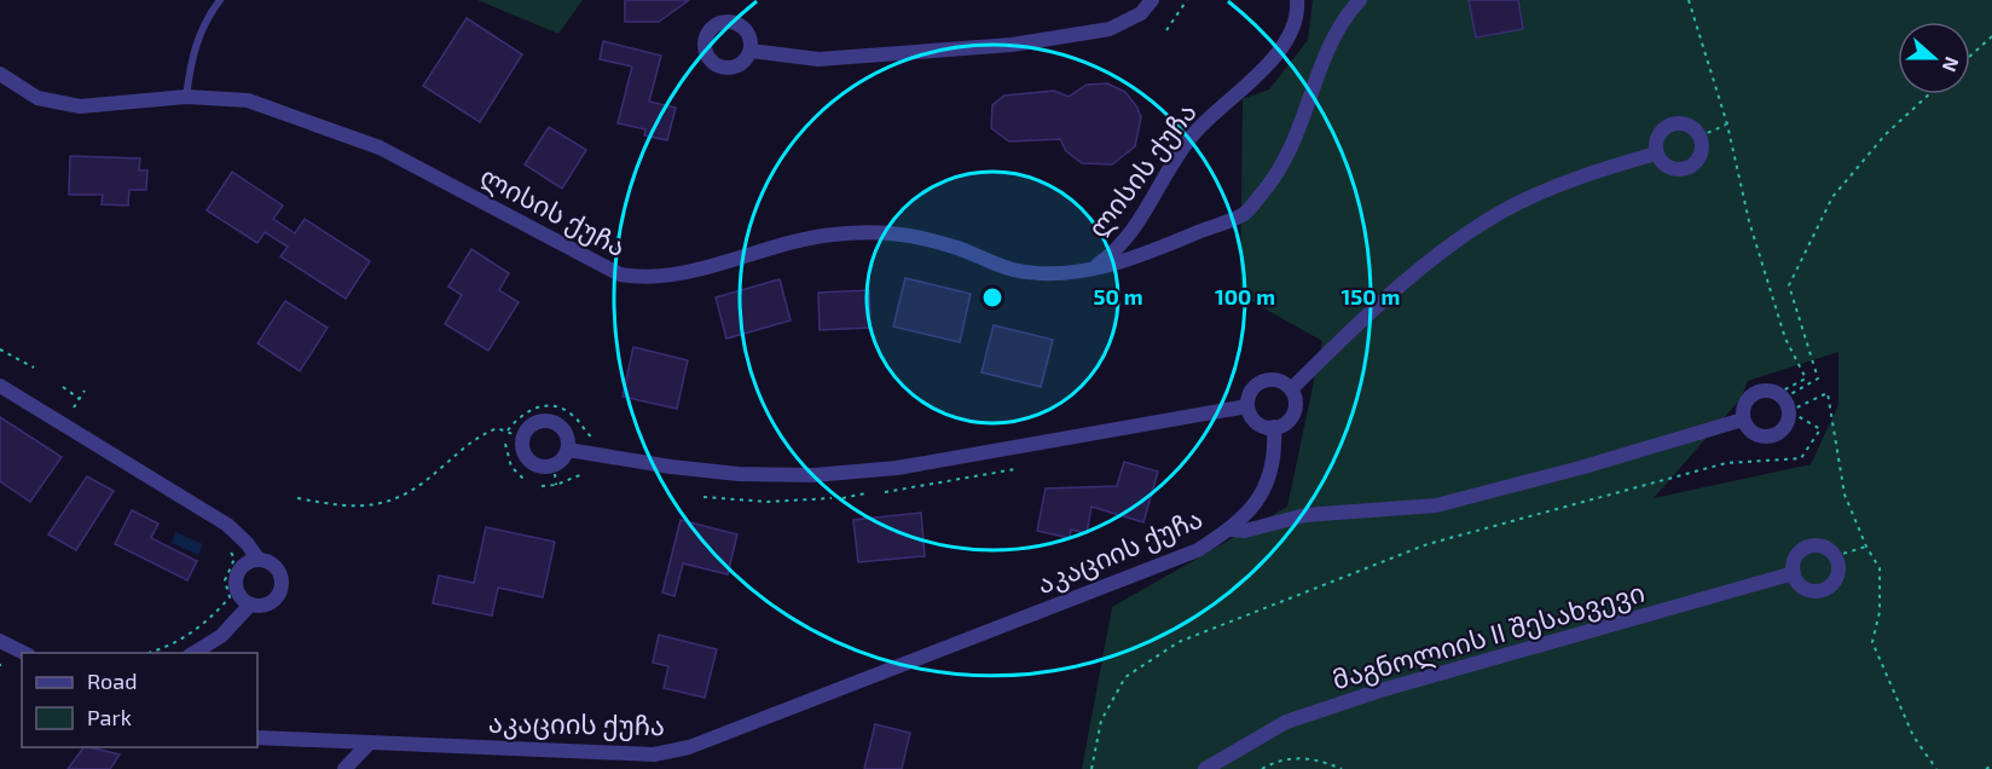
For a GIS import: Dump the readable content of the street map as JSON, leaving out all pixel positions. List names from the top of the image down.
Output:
{
  "streets": {
    "street": ["ლისის ქუჩა", "აკაციის ქუჩა", "მაგნოლიის II შესახვევი"]
  },
  "legend": ["Road", "Park"],
  "north": "right",
  "rings": ["50 m", "100 m", "150 m"]
}
